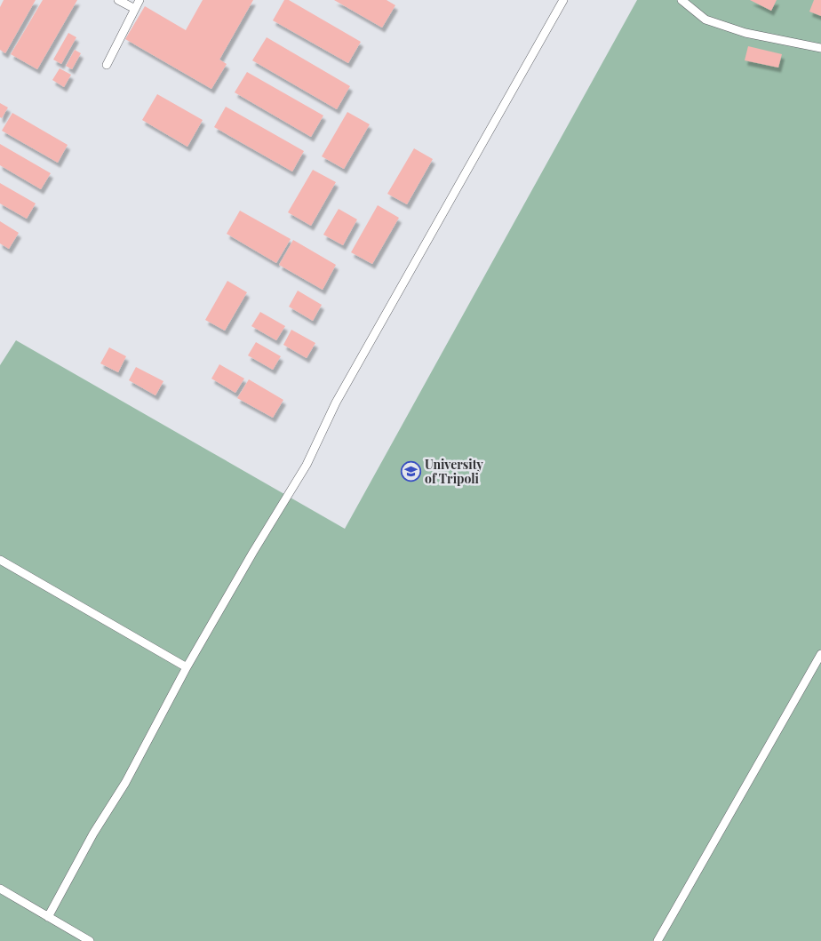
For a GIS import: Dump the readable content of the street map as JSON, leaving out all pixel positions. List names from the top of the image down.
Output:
{
  "places": {
    "school or university": ["University of Tripoli"]
  }
}
